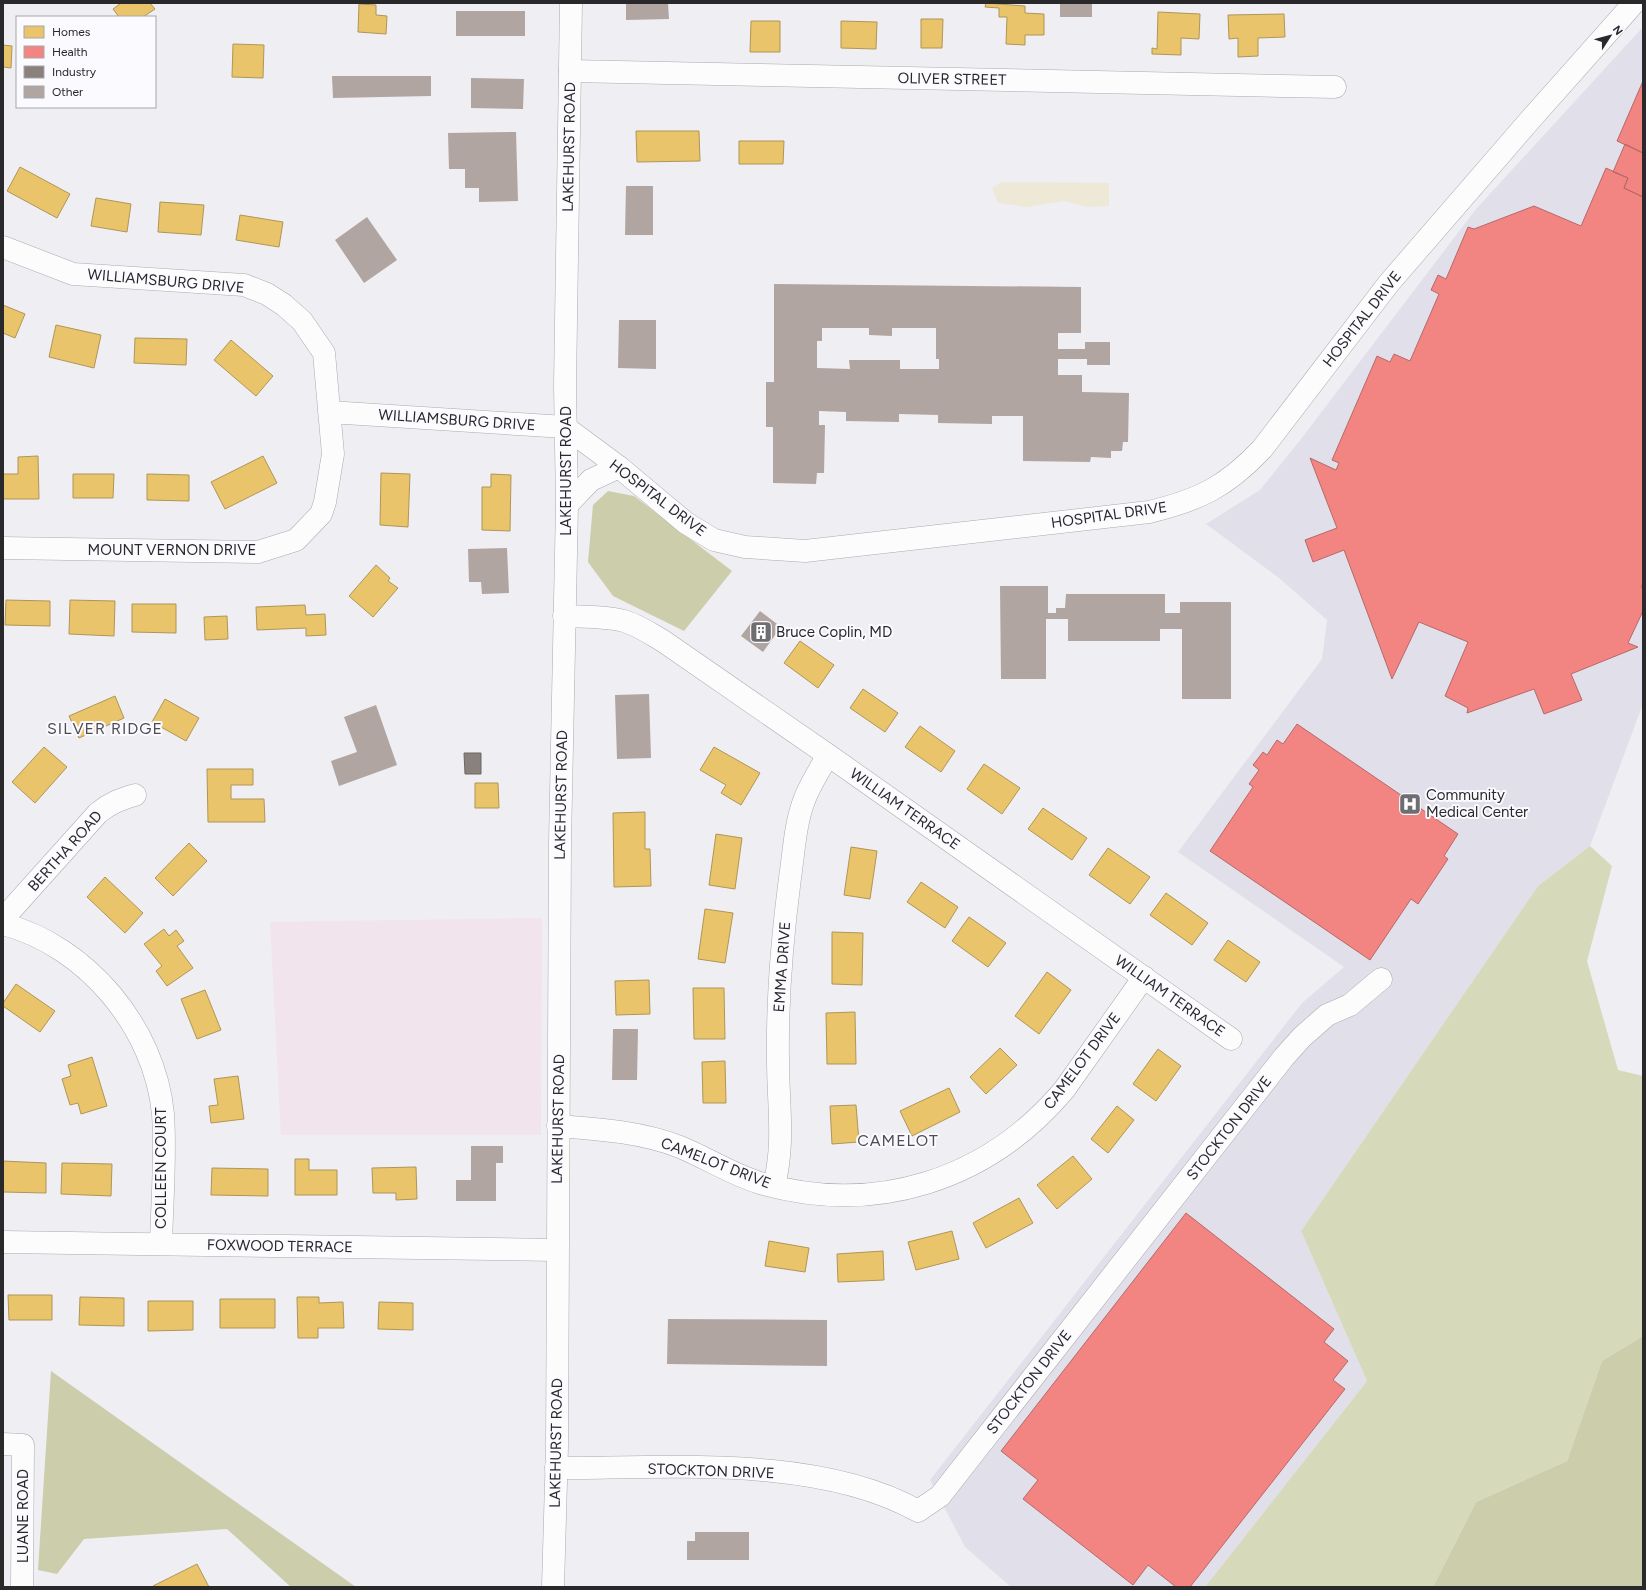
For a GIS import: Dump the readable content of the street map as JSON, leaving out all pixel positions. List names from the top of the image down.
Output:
{
  "streets": {
    "street": [
      "OLIVER STREET",
      "LAKEHURST ROAD",
      "WILLIAMSBURG DRIVE",
      "HOSPITAL DRIVE",
      "MOUNT VERNON DRIVE",
      "WILLIAM TERRACE",
      "BERTHA ROAD",
      "EMMA DRIVE",
      "CAMELOT DRIVE",
      "STOCKTON DRIVE",
      "COLLEEN COURT",
      "FOXWOOD TERRACE",
      "LUANE ROAD"
    ]
  },
  "crossings": [
    ["OLIVER STREET", "LAKEHURST ROAD"],
    ["LAKEHURST ROAD", "WILLIAMSBURG DRIVE"],
    ["LAKEHURST ROAD", "HOSPITAL DRIVE"],
    ["LAKEHURST ROAD", "WILLIAM TERRACE"],
    ["LAKEHURST ROAD", "CAMELOT DRIVE"],
    ["LAKEHURST ROAD", "STOCKTON DRIVE"],
    ["LAKEHURST ROAD", "FOXWOOD TERRACE"],
    ["WILLIAMSBURG DRIVE", "HOSPITAL DRIVE"],
    ["WILLIAMSBURG DRIVE", "MOUNT VERNON DRIVE"],
    ["WILLIAM TERRACE", "EMMA DRIVE"],
    ["WILLIAM TERRACE", "CAMELOT DRIVE"],
    ["EMMA DRIVE", "CAMELOT DRIVE"],
    ["COLLEEN COURT", "FOXWOOD TERRACE"]
  ],
  "districts": ["SILVER RIDGE", "CAMELOT"],
  "places": {
    "building": ["Bruce Coplin, MD"],
    "hospital": ["Community Medical Center"]
  },
  "legend": [
    "Homes",
    "Health",
    "Industry",
    "Other"
  ],
  "north": "top right"
}
